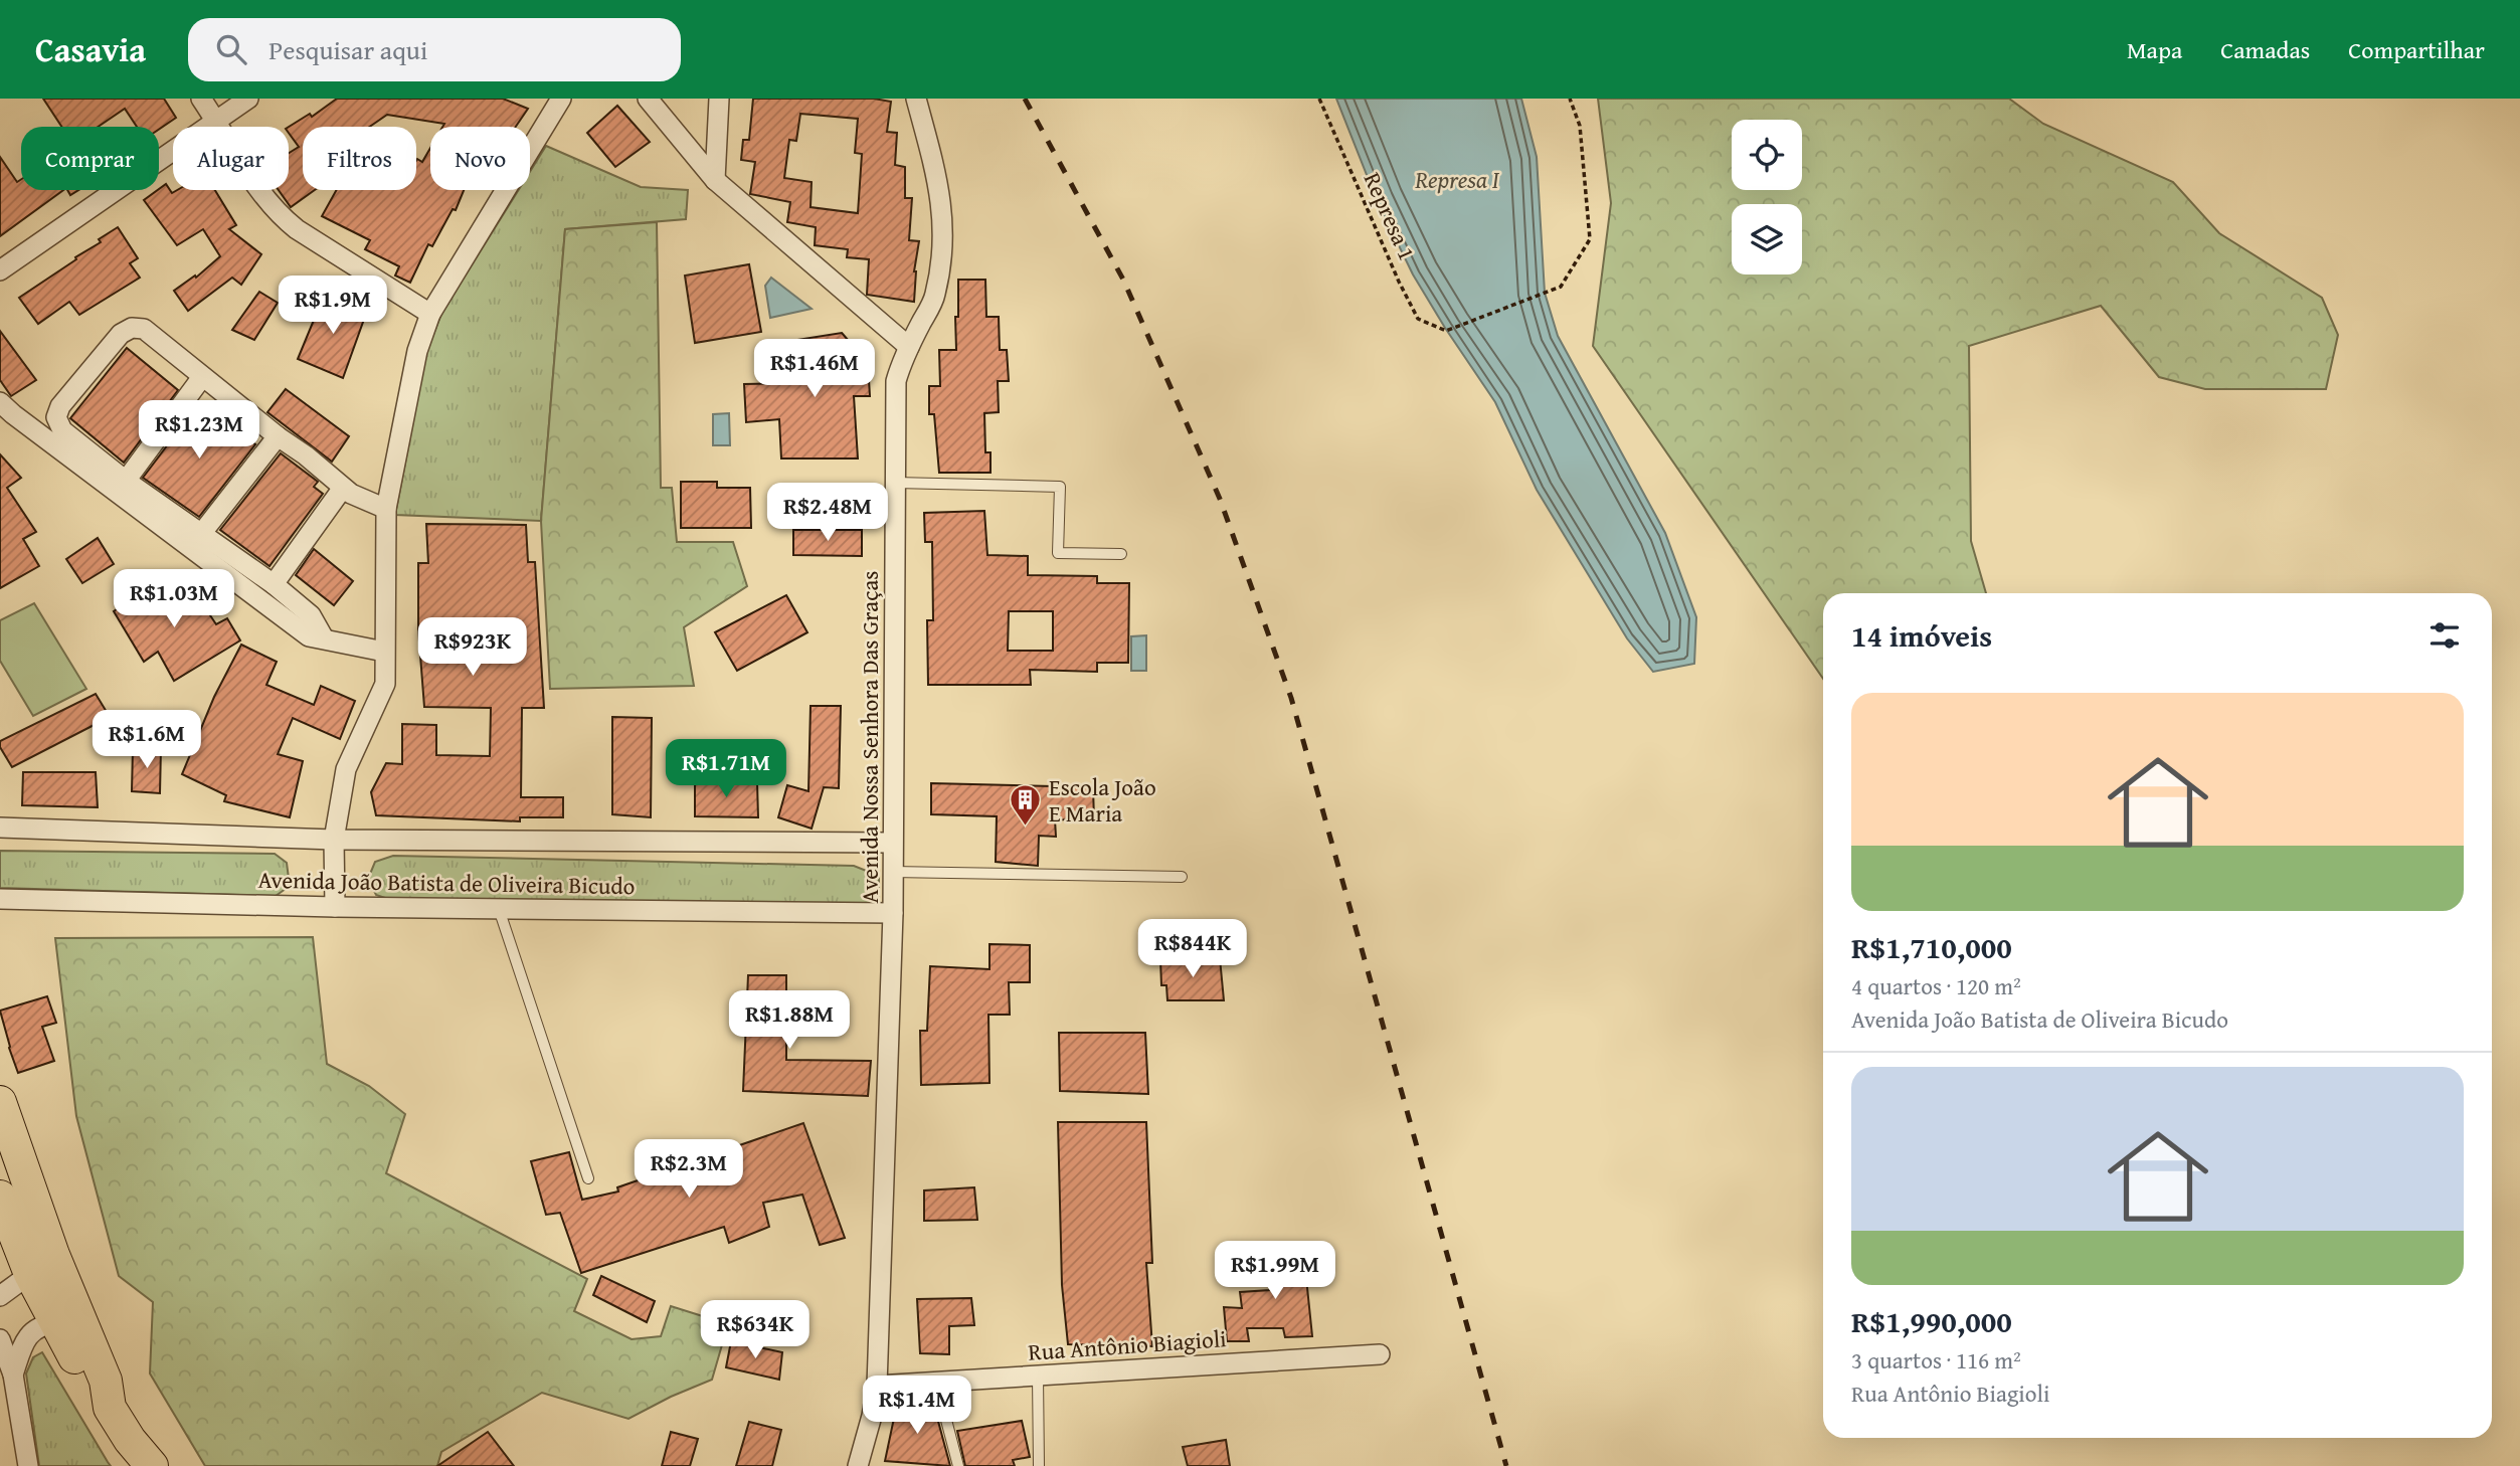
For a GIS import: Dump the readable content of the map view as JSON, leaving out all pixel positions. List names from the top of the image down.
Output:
{
  "streets": {
    "street": ["Avenida Nossa Senhora Das Graças", "Avenida João Batista de Oliveira Bicudo", "Rua Antônio Biagioli"],
    "path": ["Represa 1"]
  },
  "crossings": [
    ["Avenida Nossa Senhora Das Graças", "Avenida João Batista de Oliveira Bicudo"],
    ["Avenida Nossa Senhora Das Graças", "Rua Antônio Biagioli"]
  ],
  "water": ["Represa I"],
  "places": {
    "building": ["Escola João E Maria"]
  },
  "page": {
    "header": "Casavia",
    "search": "Pesquisar aqui",
    "nav": ["Mapa", "Camadas", "Compartilhar"],
    "chip": [
      "Comprar",
      "Alugar",
      "Filtros",
      "Novo"
    ],
    "price": [
      "R$1.9M",
      "R$1.46M",
      "R$1.23M",
      "R$2.48M",
      "R$1.03M",
      "R$923K",
      "R$1.6M",
      "R$1.71M",
      "R$844K",
      "R$1.88M",
      "R$2.3M",
      "R$1.99M",
      "R$634K",
      "R$1.4M"
    ],
    "heading": "14 imóveis",
    "list": [
      {
        "name": "R$1,710,000",
        "note": "4 quartos · 120 m² · Avenida João Batista de Oliveira Bicudo"
      },
      {
        "name": "R$1,990,000",
        "note": "3 quartos · 116 m² · Rua Antônio Biagioli"
      }
    ]
  }
}
